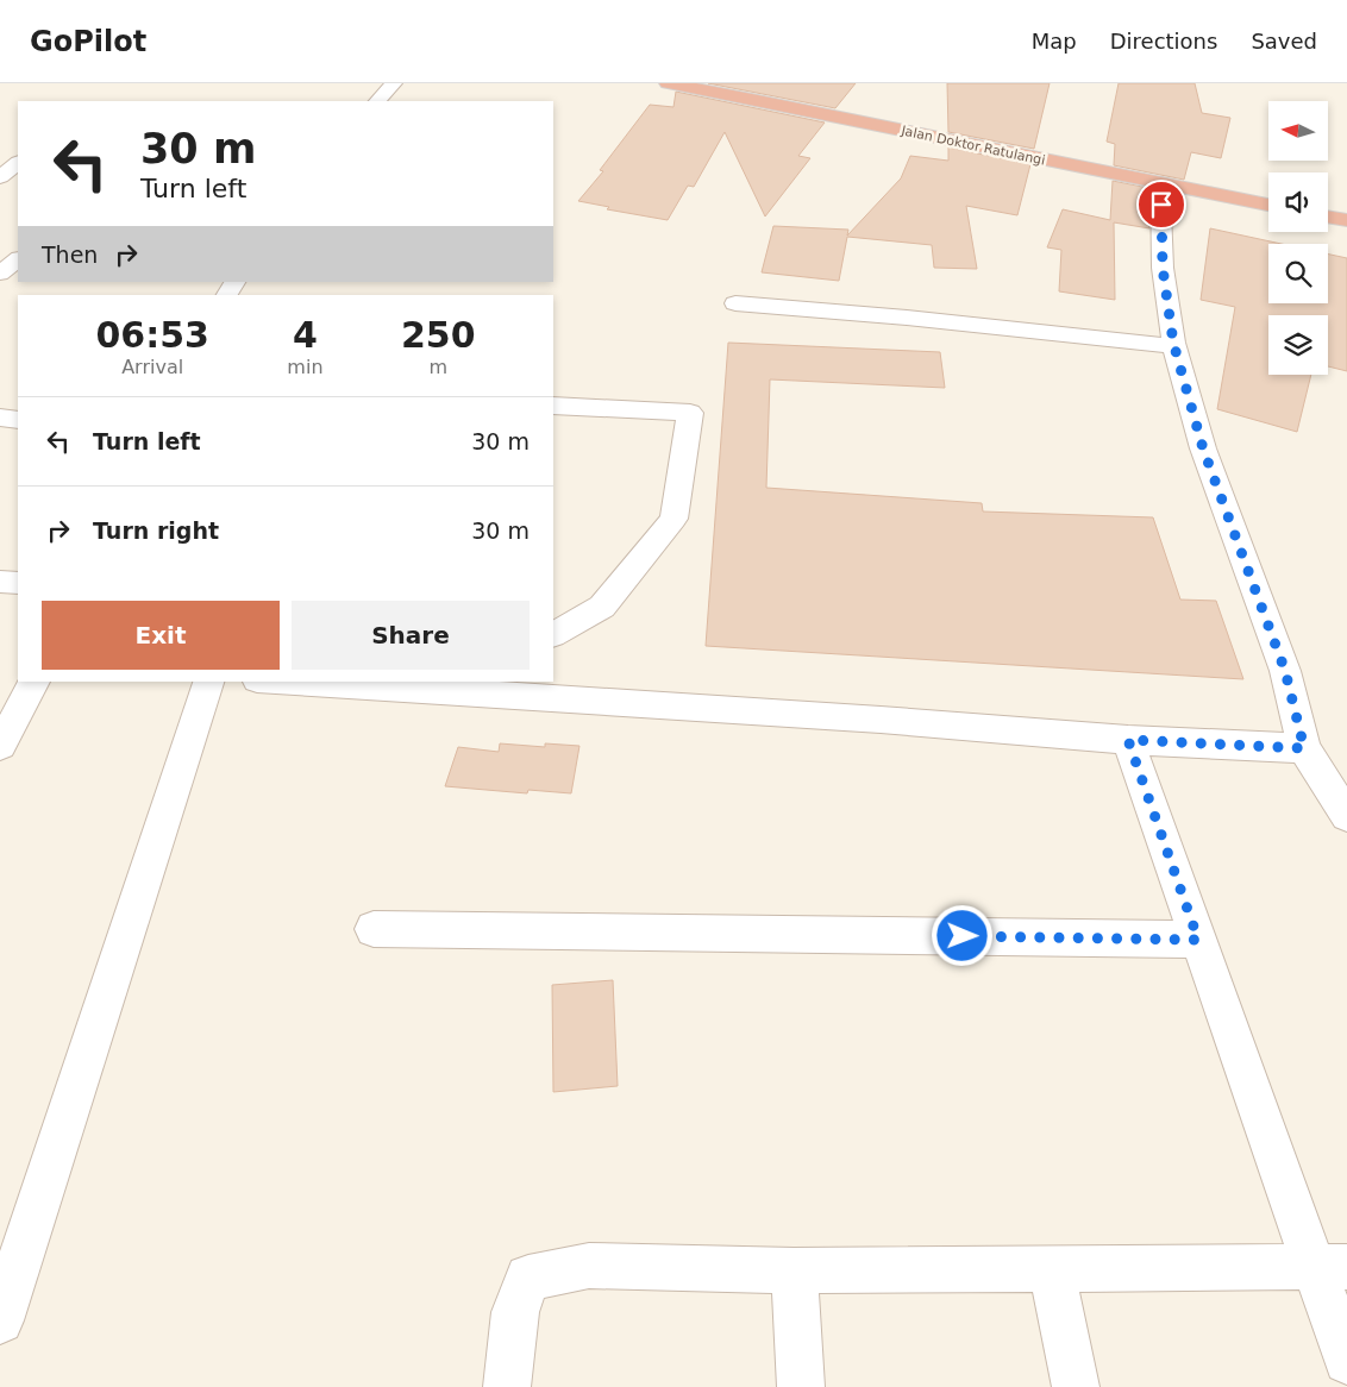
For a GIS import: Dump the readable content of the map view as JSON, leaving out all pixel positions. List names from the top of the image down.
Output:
{
  "streets": {
    "highway": ["Jalan Doktor Ratulangi"]
  },
  "north": "left",
  "page": {
    "header": "GoPilot",
    "nav": ["Map", "Directions", "Saved"],
    "turn": ["30 m", "Turn left"],
    "then": "Then",
    "eta": [
      "06:53",
      "Arrival",
      "4",
      "min",
      "250",
      "m"
    ],
    "list": [
      {
        "name": "Turn left",
        "value": "30 m"
      },
      {
        "name": "Turn right",
        "value": "30 m"
      }
    ],
    "buttons": ["Exit", "Share"]
  }
}
